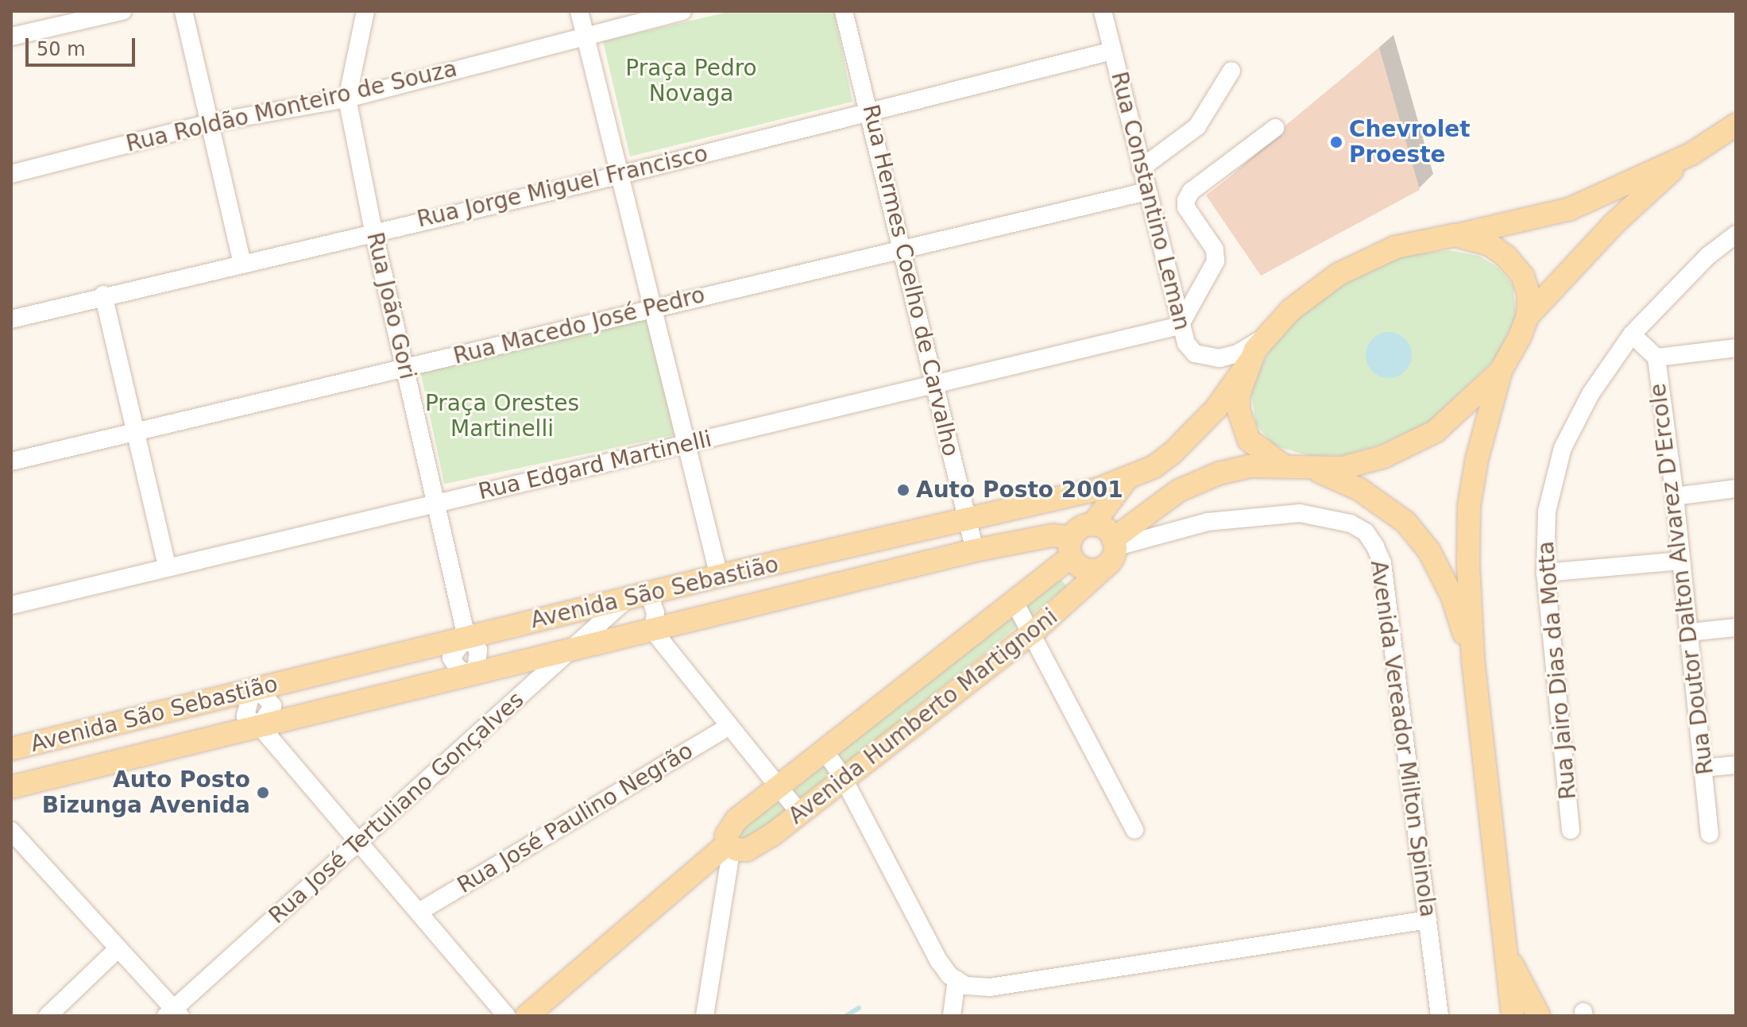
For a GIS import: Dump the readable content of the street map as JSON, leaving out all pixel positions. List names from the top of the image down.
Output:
{
  "streets": {
    "main road": ["Avenida São Sebastião", "Avenida Humberto Martignoni"],
    "street": [
      "Rua Roldão Monteiro de Souza",
      "Rua Jorge Miguel Francisco",
      "Rua Constantino Leman",
      "Rua Hermes Coelho de Carvalho",
      "Rua João Gori",
      "Rua Macedo José Pedro",
      "Rua Edgard Martinelli",
      "Rua Doutor Dalton Alvarez D'Ercole",
      "Rua Jairo Dias da Motta",
      "Avenida Vereador Milton Spinola",
      "Rua José Tertuliano Gonçalves",
      "Rua José Paulino Negrão"
    ]
  },
  "crossings": [
    ["Rua Roldão Monteiro de Souza", "Rua João Gori"],
    ["Rua Jorge Miguel Francisco", "Rua Constantino Leman"],
    ["Rua Jorge Miguel Francisco", "Rua Hermes Coelho de Carvalho"],
    ["Rua Jorge Miguel Francisco", "Rua João Gori"],
    ["Rua Constantino Leman", "Rua Macedo José Pedro"],
    ["Rua Constantino Leman", "Rua Edgard Martinelli"],
    ["Rua Hermes Coelho de Carvalho", "Rua Macedo José Pedro"],
    ["Rua Hermes Coelho de Carvalho", "Rua Edgard Martinelli"],
    ["Rua Hermes Coelho de Carvalho", "Avenida São Sebastião"],
    ["Rua João Gori", "Rua Macedo José Pedro"],
    ["Rua João Gori", "Rua Edgard Martinelli"],
    ["Rua João Gori", "Avenida São Sebastião"],
    ["Rua Doutor Dalton Alvarez D'Ercole", "Rua Jairo Dias da Motta"],
    ["Avenida São Sebastião", "Avenida Humberto Martignoni"],
    ["Avenida São Sebastião", "Avenida Vereador Milton Spinola"],
    ["Avenida São Sebastião", "Rua José Tertuliano Gonçalves"],
    ["Avenida Humberto Martignoni", "Avenida Vereador Milton Spinola"]
  ],
  "parks": ["Praça Pedro Novaga", "Praça Orestes Martinelli"],
  "places": ["Chevrolet Proeste", "Auto Posto 2001", "Auto Posto Bizunga Avenida"],
  "scale_bar": "50 m"
}
